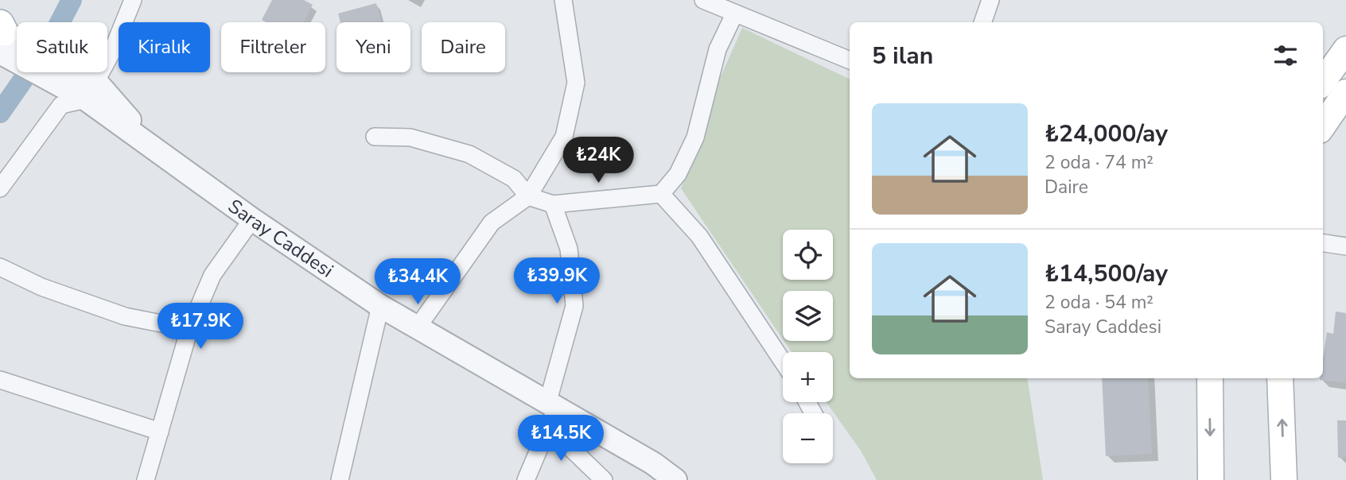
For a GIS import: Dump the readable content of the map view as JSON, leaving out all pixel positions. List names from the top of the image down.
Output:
{
  "streets": {
    "street": ["Saray Caddesi"]
  },
  "page": {
    "chip": [
      "Satılık",
      "Kiralık",
      "Filtreler",
      "Yeni",
      "Daire"
    ],
    "heading": "5 ilan",
    "list": [
      {
        "name": "₺24,000/ay",
        "note": "2 oda · 74 m² · Daire"
      },
      {
        "name": "₺14,500/ay",
        "note": "2 oda · 54 m² · Saray Caddesi"
      }
    ],
    "price": [
      "₺24K",
      "₺39.9K",
      "₺34.4K",
      "₺17.9K",
      "₺14.5K"
    ],
    "map_buttons": ["+", "−"]
  }
}
